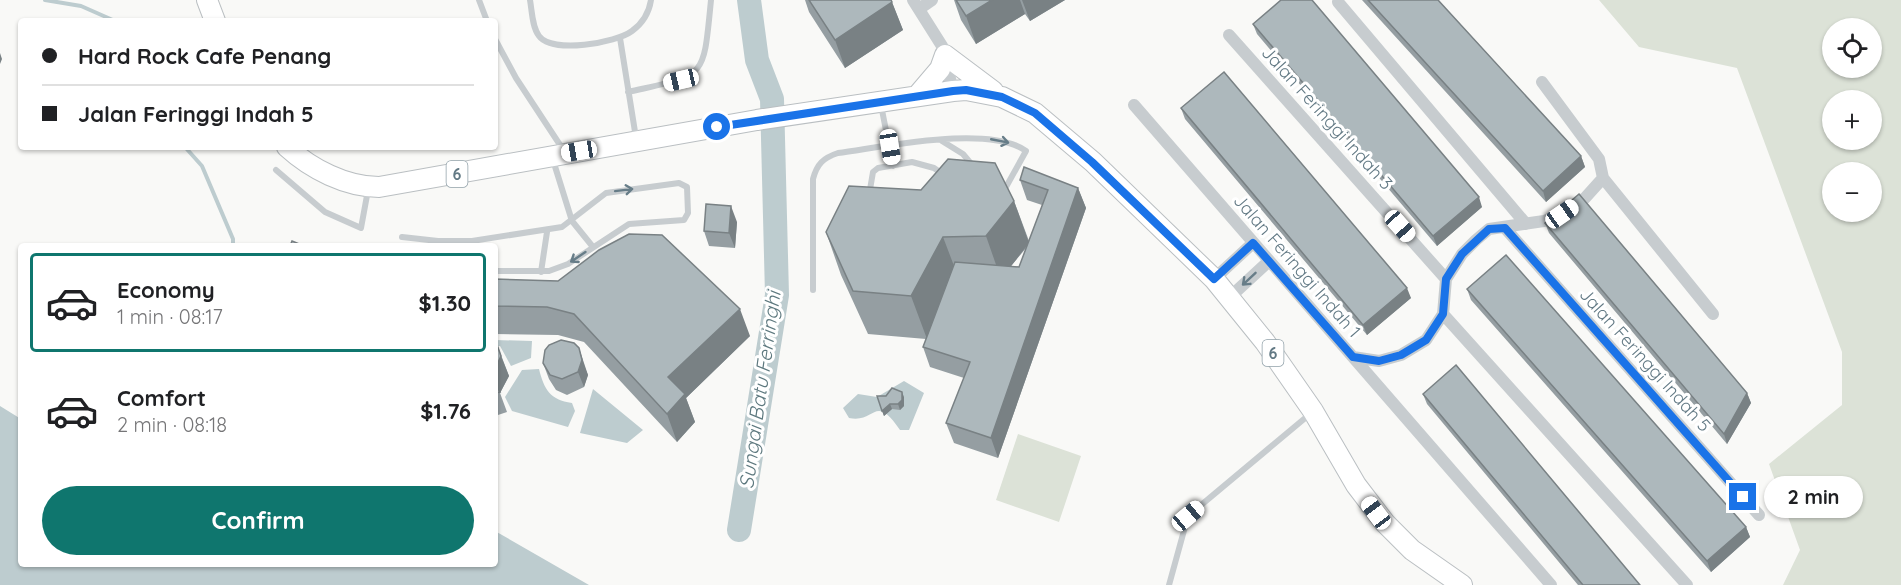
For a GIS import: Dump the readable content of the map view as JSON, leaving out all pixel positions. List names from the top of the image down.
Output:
{
  "streets": {
    "main road": ["6"],
    "street": ["Jalan Feringgi Indah 3", "Jalan Feringgi Indah 1", "Jalan Feringgi Indah 5"]
  },
  "water": ["Sungai Batu Ferringhi"],
  "page": {
    "map_buttons": ["+", "−"],
    "banner": ["Hard Rock Cafe Penang", "Jalan Feringgi Indah 5"],
    "list": [
      {
        "name": "Economy",
        "note": "1 min · 08:17",
        "value": "$1.30"
      },
      {
        "name": "Comfort",
        "note": "2 min · 08:18",
        "value": "$1.76"
      }
    ],
    "buttons": "Confirm",
    "bubble": "2 min"
  }
}
